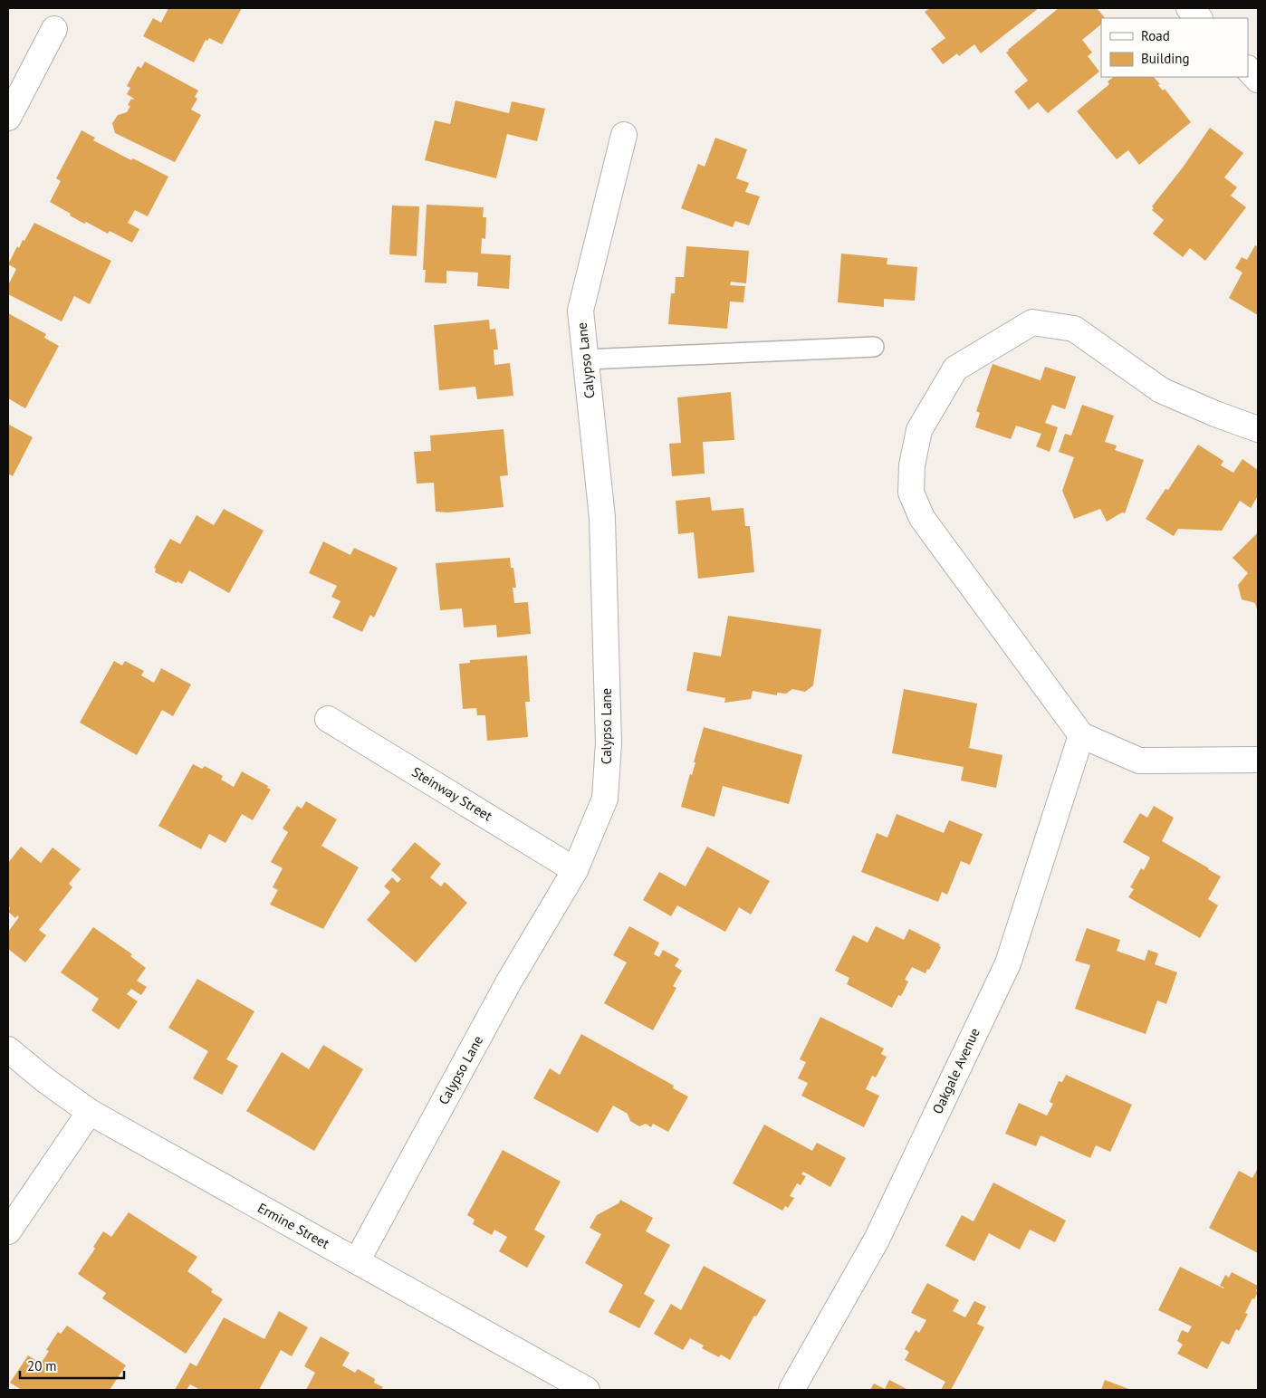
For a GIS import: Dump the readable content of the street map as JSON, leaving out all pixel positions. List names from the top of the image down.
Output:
{
  "streets": {
    "street": [
      "Calypso Lane",
      "Steinway Street",
      "Oakgale Avenue",
      "Ermine Street"
    ]
  },
  "crossings": [
    ["Calypso Lane", "Steinway Street"],
    ["Calypso Lane", "Ermine Street"]
  ],
  "legend": ["Road", "Building"],
  "scale_bar": "20 m"
}
